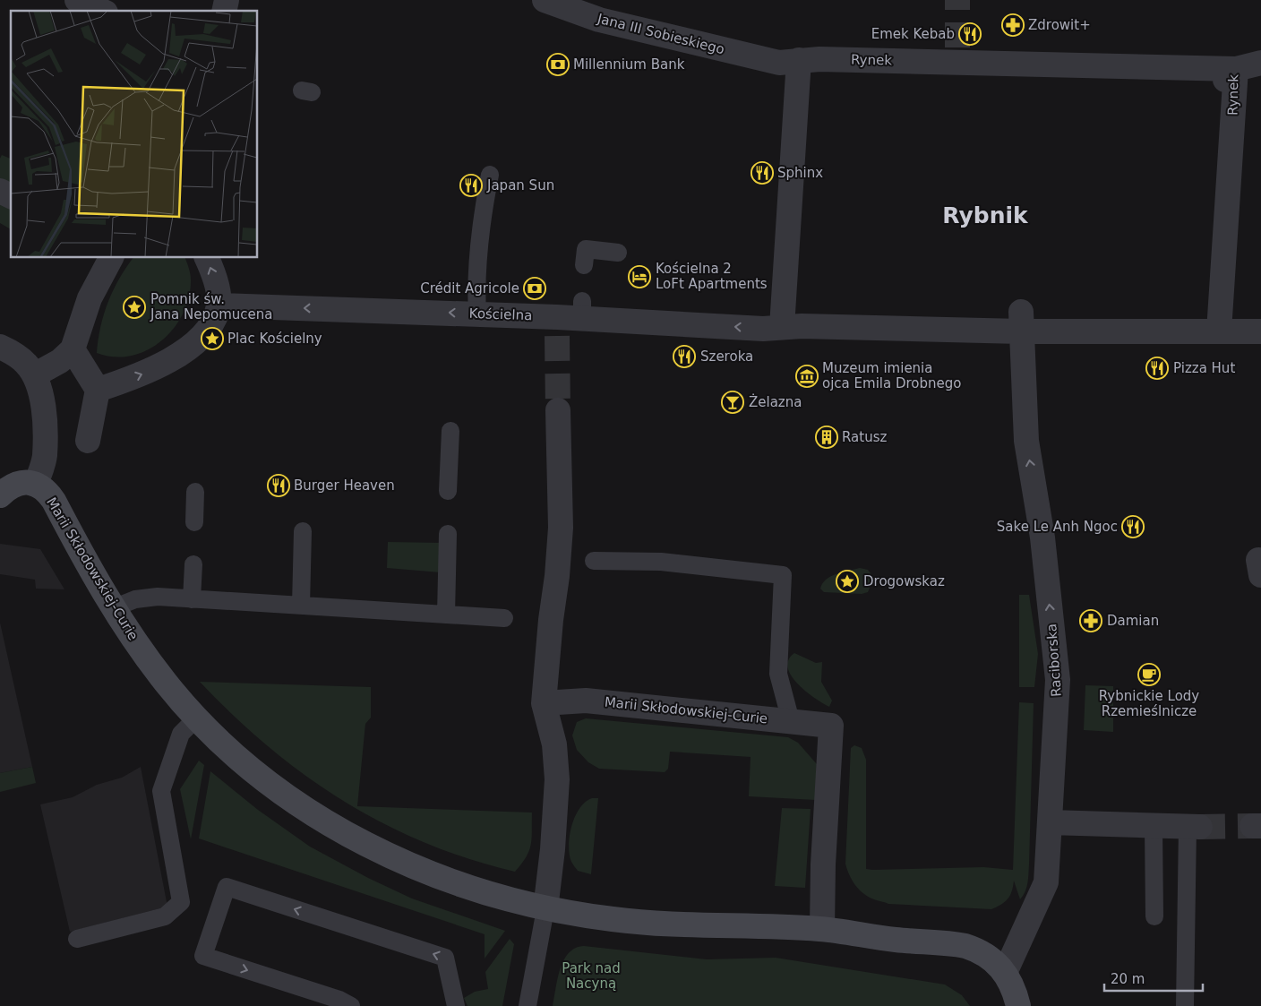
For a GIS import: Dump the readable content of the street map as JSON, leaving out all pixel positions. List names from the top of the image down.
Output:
{
  "streets": {
    "street": [
      "Jana III Sobieskiego",
      "Rynek",
      "Kościelna",
      "Marii Skłodowskiej-Curie",
      "Raciborska"
    ]
  },
  "crossings": [
    ["Jana III Sobieskiego", "Rynek"],
    ["Marii Skłodowskiej-Curie", "Raciborska"]
  ],
  "one_way": ["Kościelna", "Raciborska"],
  "districts": ["Rybnik"],
  "parks": ["Park nad Nacyną"],
  "places": {
    "pharmacy": ["Zdrowit+", "Damian"],
    "restaurant": [
      "Emek Kebab",
      "Sphinx",
      "Japan Sun",
      "Szeroka",
      "Pizza Hut",
      "Burger Heaven",
      "Sake Le Anh Ngoc"
    ],
    "bank": ["Millennium Bank", "Crédit Agricole"],
    "hotel": ["Kościelna 2 LoFt Apartments"],
    "place": ["Pomnik św. Jana Nepomucena", "Plac Kościelny", "Drogowskaz"],
    "museum": ["Muzeum imienia ojca Emila Drobnego"],
    "bar": ["Żelazna"],
    "building": ["Ratusz"],
    "cafe": ["Rybnickie Lody Rzemieślnicze"]
  },
  "scale_bar": "20 m"
}
